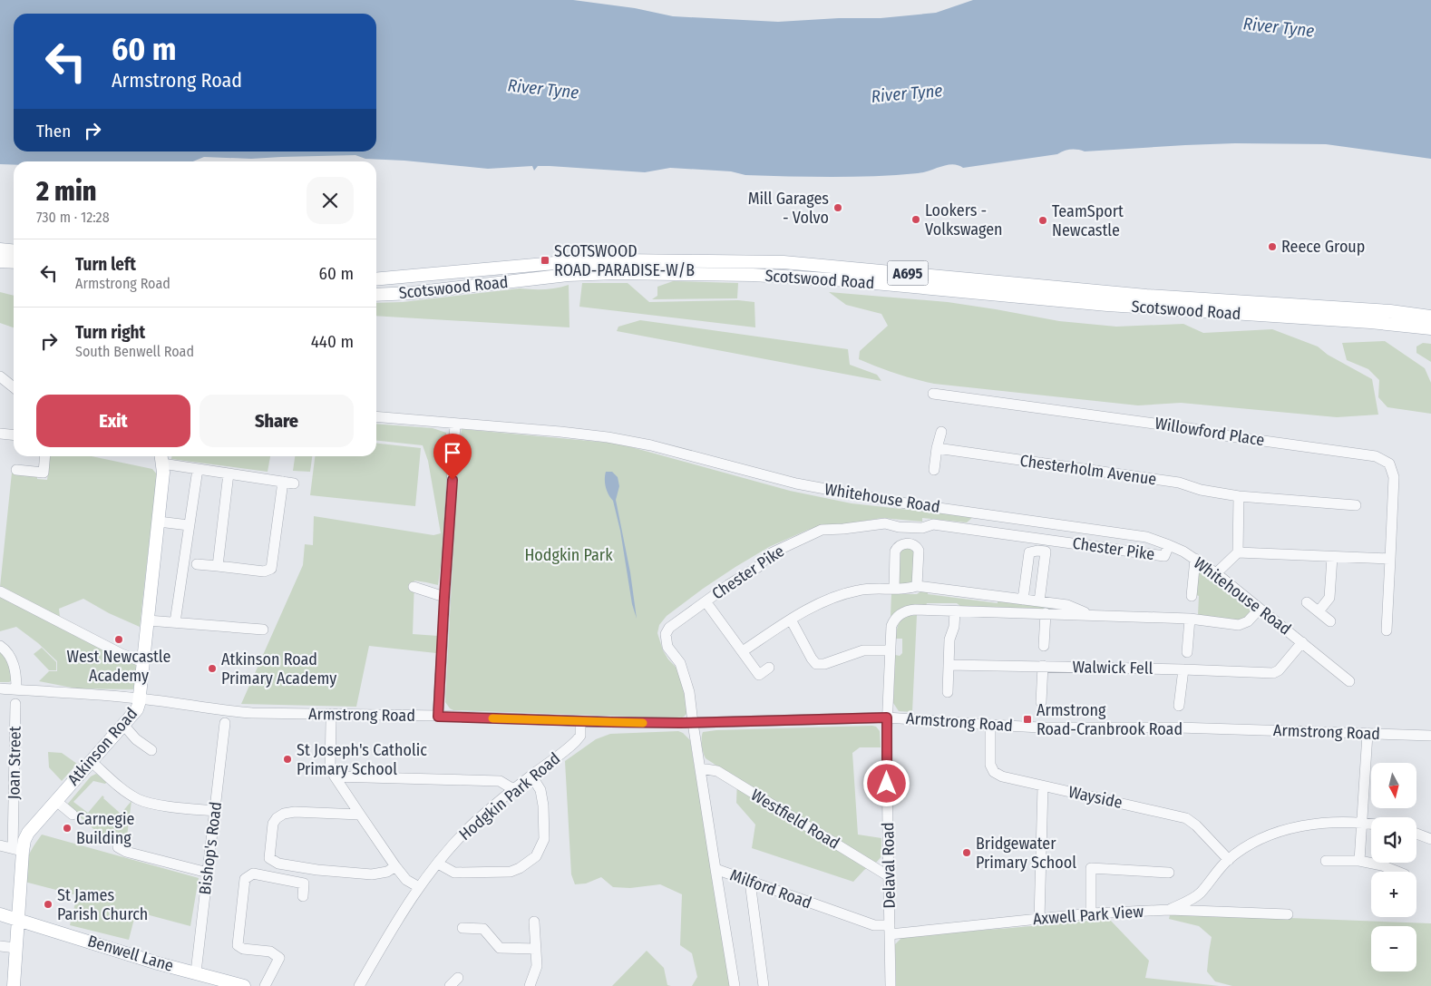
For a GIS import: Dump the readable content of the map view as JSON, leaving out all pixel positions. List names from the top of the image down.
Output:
{
  "streets": {
    "main road": [
      "A695",
      "Scotswood Road",
      "Atkinson Road",
      "Benwell Lane"
    ],
    "street": [
      "Willowford Place",
      "Chesterholm Avenue",
      "Whitehouse Road",
      "Chester Pike",
      "Walwick Fell",
      "Armstrong Road",
      "Joan Street",
      "Hodgkin Park Road",
      "Wayside",
      "Westfield Road",
      "Bishop's Road",
      "Delaval Road",
      "Milford Road",
      "Axwell Park View"
    ]
  },
  "crossings": [
    ["Whitehouse Road", "Chester Pike"],
    ["Whitehouse Road", "Walwick Fell"],
    ["Whitehouse Road", "Delaval Road"],
    ["Chester Pike", "Armstrong Road"],
    ["Chester Pike", "Milford Road"],
    ["Armstrong Road", "Atkinson Road"],
    ["Armstrong Road", "Hodgkin Park Road"],
    ["Armstrong Road", "Wayside"],
    ["Armstrong Road", "Delaval Road"],
    ["Armstrong Road", "Milford Road"],
    ["Atkinson Road", "Joan Street"],
    ["Atkinson Road", "Benwell Lane"],
    ["Westfield Road", "Delaval Road"],
    ["Westfield Road", "Milford Road"],
    ["Bishop's Road", "Benwell Lane"],
    ["Delaval Road", "Milford Road"],
    ["Delaval Road", "Axwell Park View"],
    ["Milford Road", "Axwell Park View"]
  ],
  "water": ["River Tyne"],
  "parks": ["Hodgkin Park"],
  "places": {
    "other": [
      "Mill Garages - Volvo",
      "Lookers - Volkswagen",
      "TeamSport Newcastle",
      "Reece Group",
      "West Newcastle Academy",
      "Atkinson Road Primary Academy",
      "St Joseph's Catholic Primary School",
      "Carnegie Building",
      "Bridgewater Primary School",
      "St James Parish Church"
    ],
    "transit": ["SCOTSWOOD ROAD-PARADISE-W/B", "Armstrong Road-Cranbrook Road"]
  },
  "north": "bottom",
  "page": {
    "turn": ["60 m", "Armstrong Road"],
    "then": "Then",
    "heading": ["2 min", "730 m · 12:28"],
    "list": [
      {
        "name": "Turn left",
        "note": "Armstrong Road",
        "value": "60 m"
      },
      {
        "name": "Turn right",
        "note": "South Benwell Road",
        "value": "440 m"
      }
    ],
    "buttons": ["Exit", "Share"],
    "map_buttons": ["+", "−"]
  }
}
